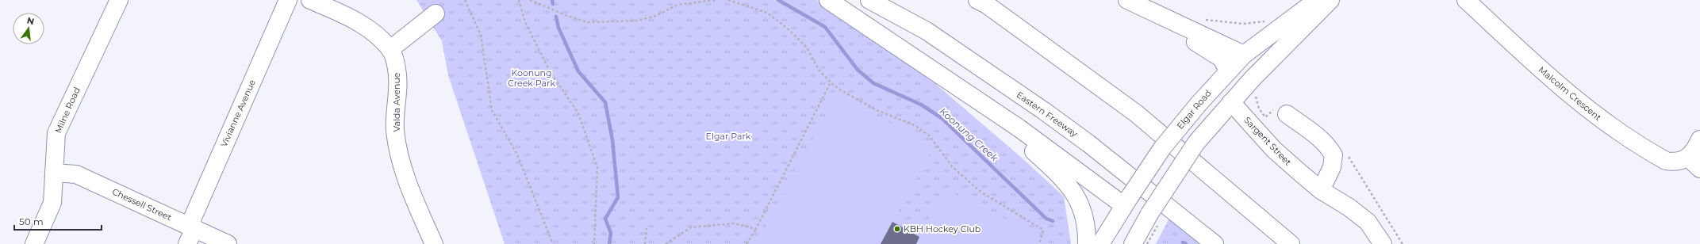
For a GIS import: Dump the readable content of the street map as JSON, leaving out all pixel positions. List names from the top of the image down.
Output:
{
  "streets": {
    "main road": [
      "Malcolm Crescent",
      "Valda Avenue",
      "Elgar Road",
      "Milne Road",
      "Vivianne Avenue",
      "Eastern Freeway",
      "Sargent Street",
      "Chessell Street"
    ]
  },
  "crossings": [
    ["Elgar Road", "Sargent Street"],
    ["Milne Road", "Chessell Street"],
    ["Vivianne Avenue", "Chessell Street"]
  ],
  "water": ["Koonung Creek"],
  "parks": ["Koonung Creek Park", "Elgar Park"],
  "places": ["KBH Hockey Club"],
  "scale_bar": "50 m",
  "north": "top"
}
